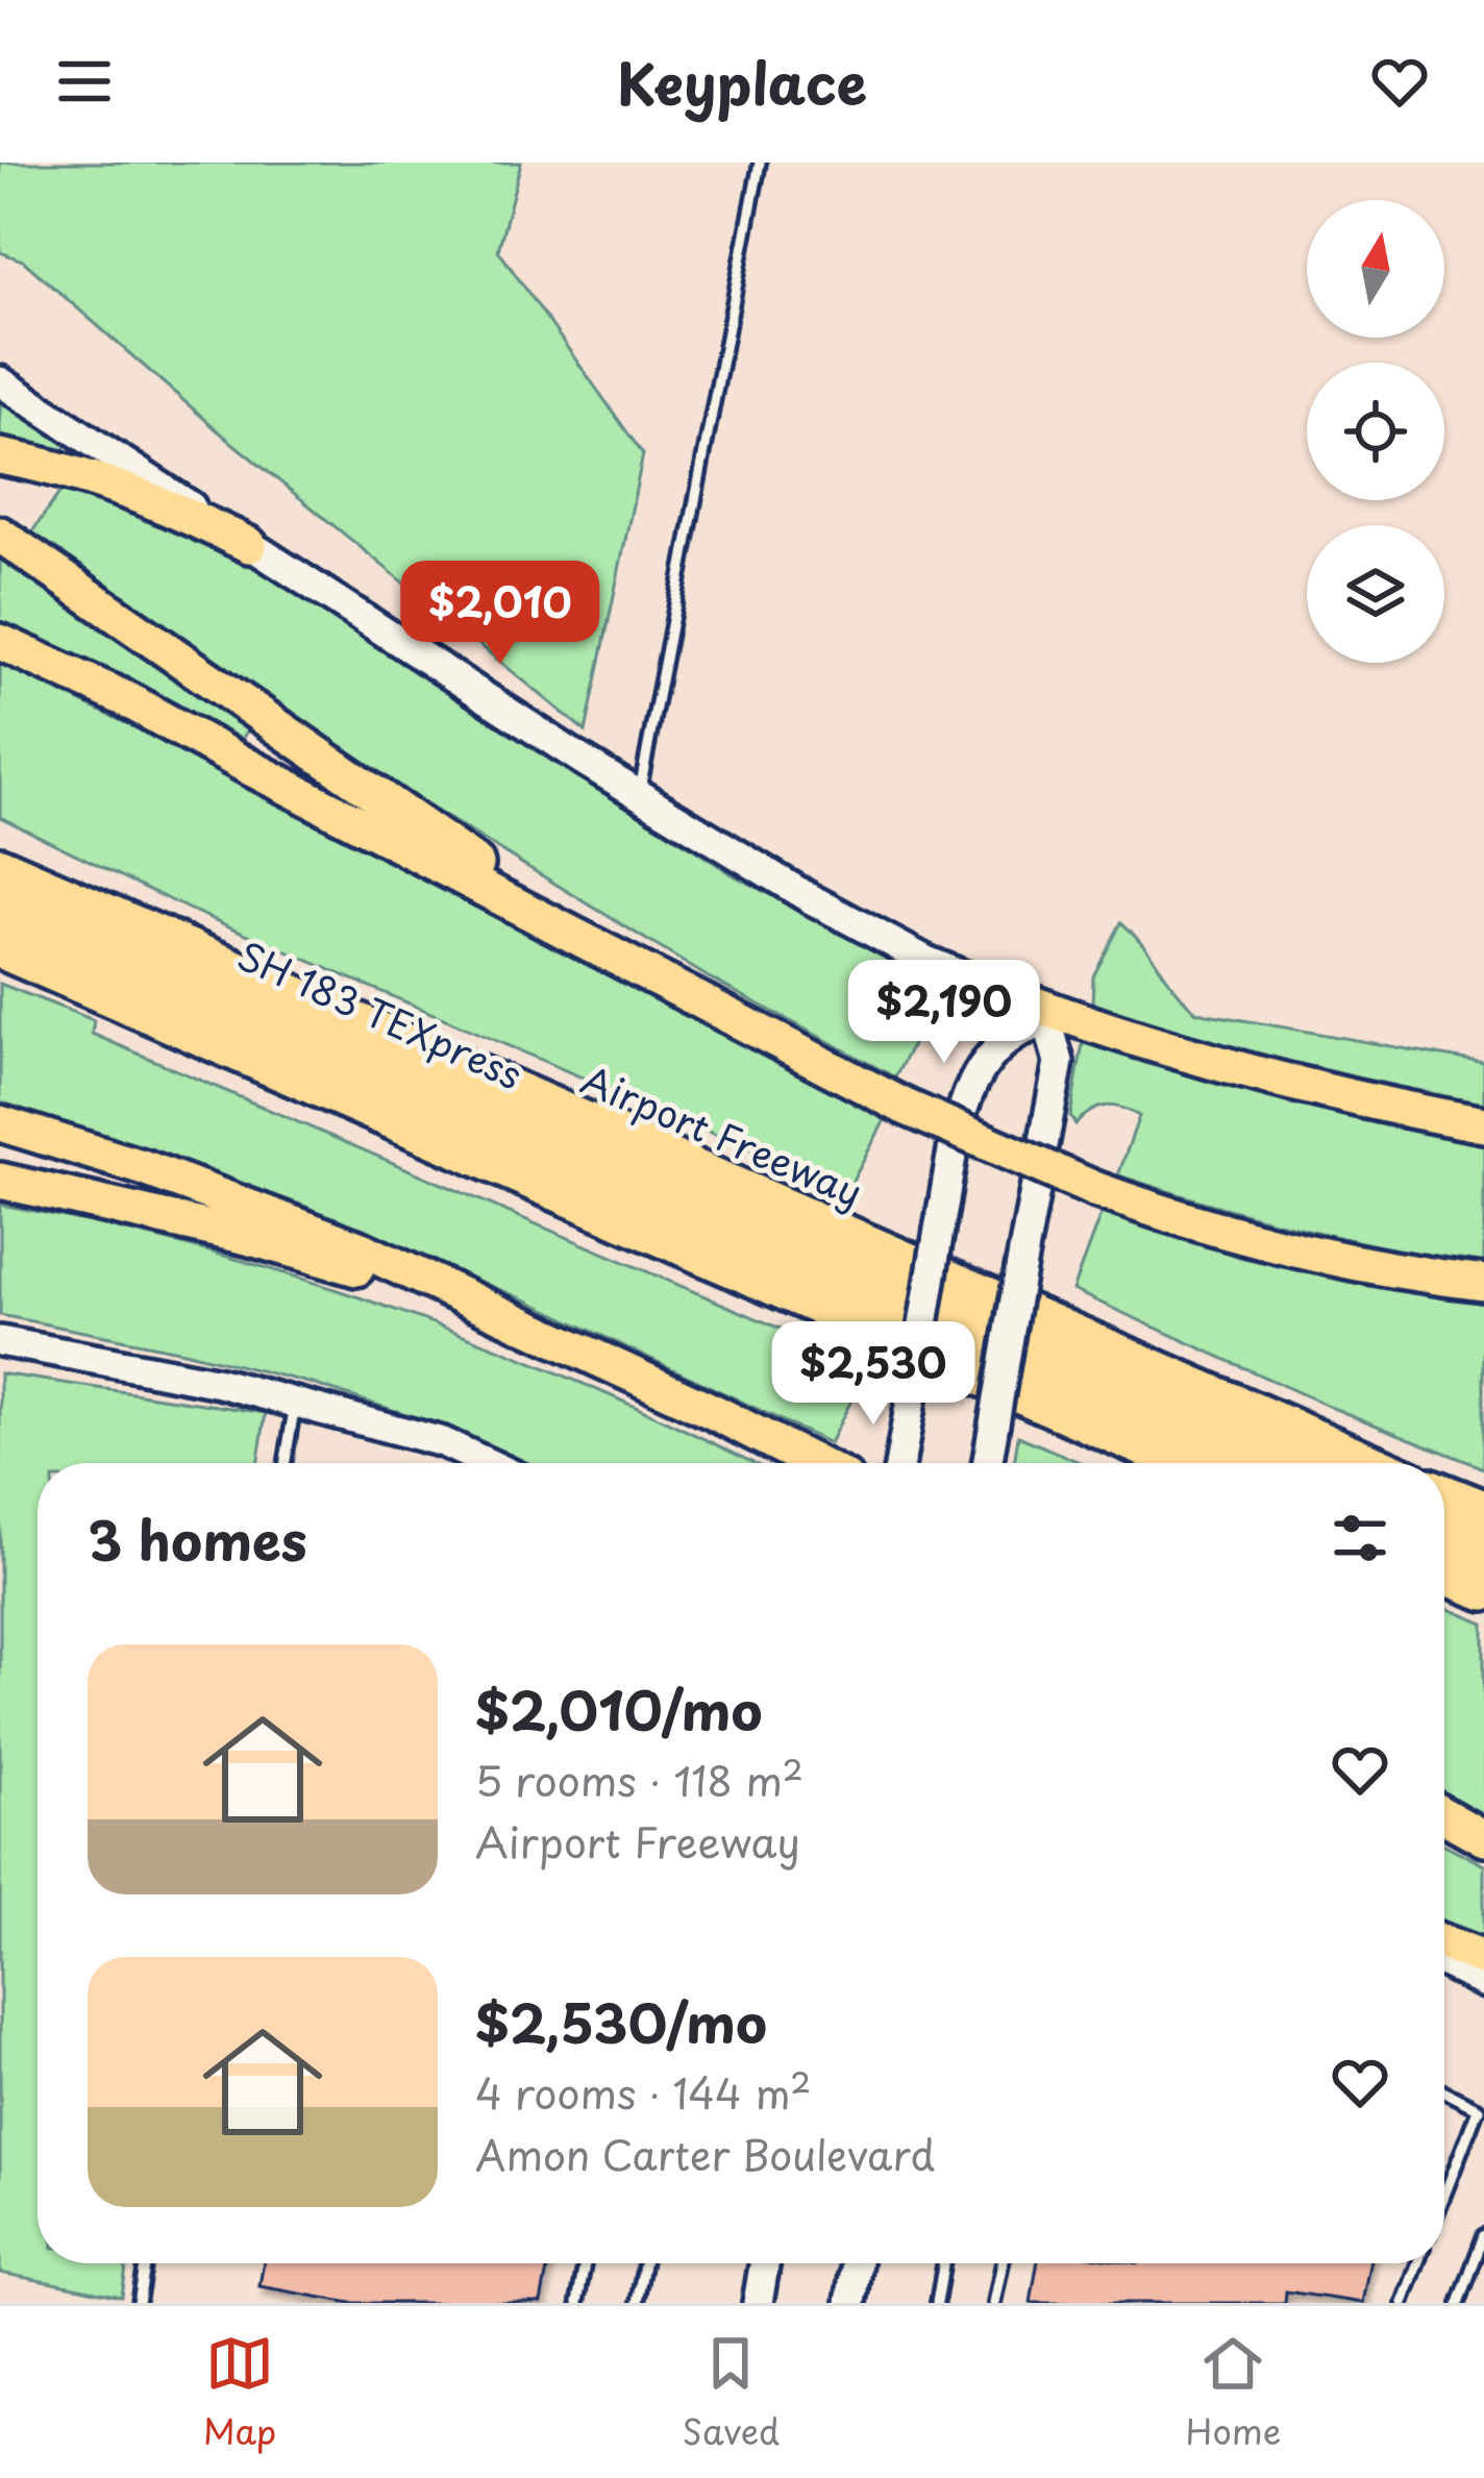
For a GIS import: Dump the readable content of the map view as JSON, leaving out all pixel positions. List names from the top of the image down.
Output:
{
  "streets": {
    "highway": ["SH 183 TEXpress", "Airport Freeway"]
  },
  "north": "top",
  "page": {
    "header": "Keyplace",
    "price": ["$2,010", "$2,190", "$2,530"],
    "heading": "3 homes",
    "list": [
      {
        "name": "$2,010/mo",
        "note": "5 rooms · 118 m² · Airport Freeway"
      },
      {
        "name": "$2,530/mo",
        "note": "4 rooms · 144 m² · Amon Carter Boulevard"
      }
    ],
    "tabs": ["Map", "Saved", "Home"]
  }
}
